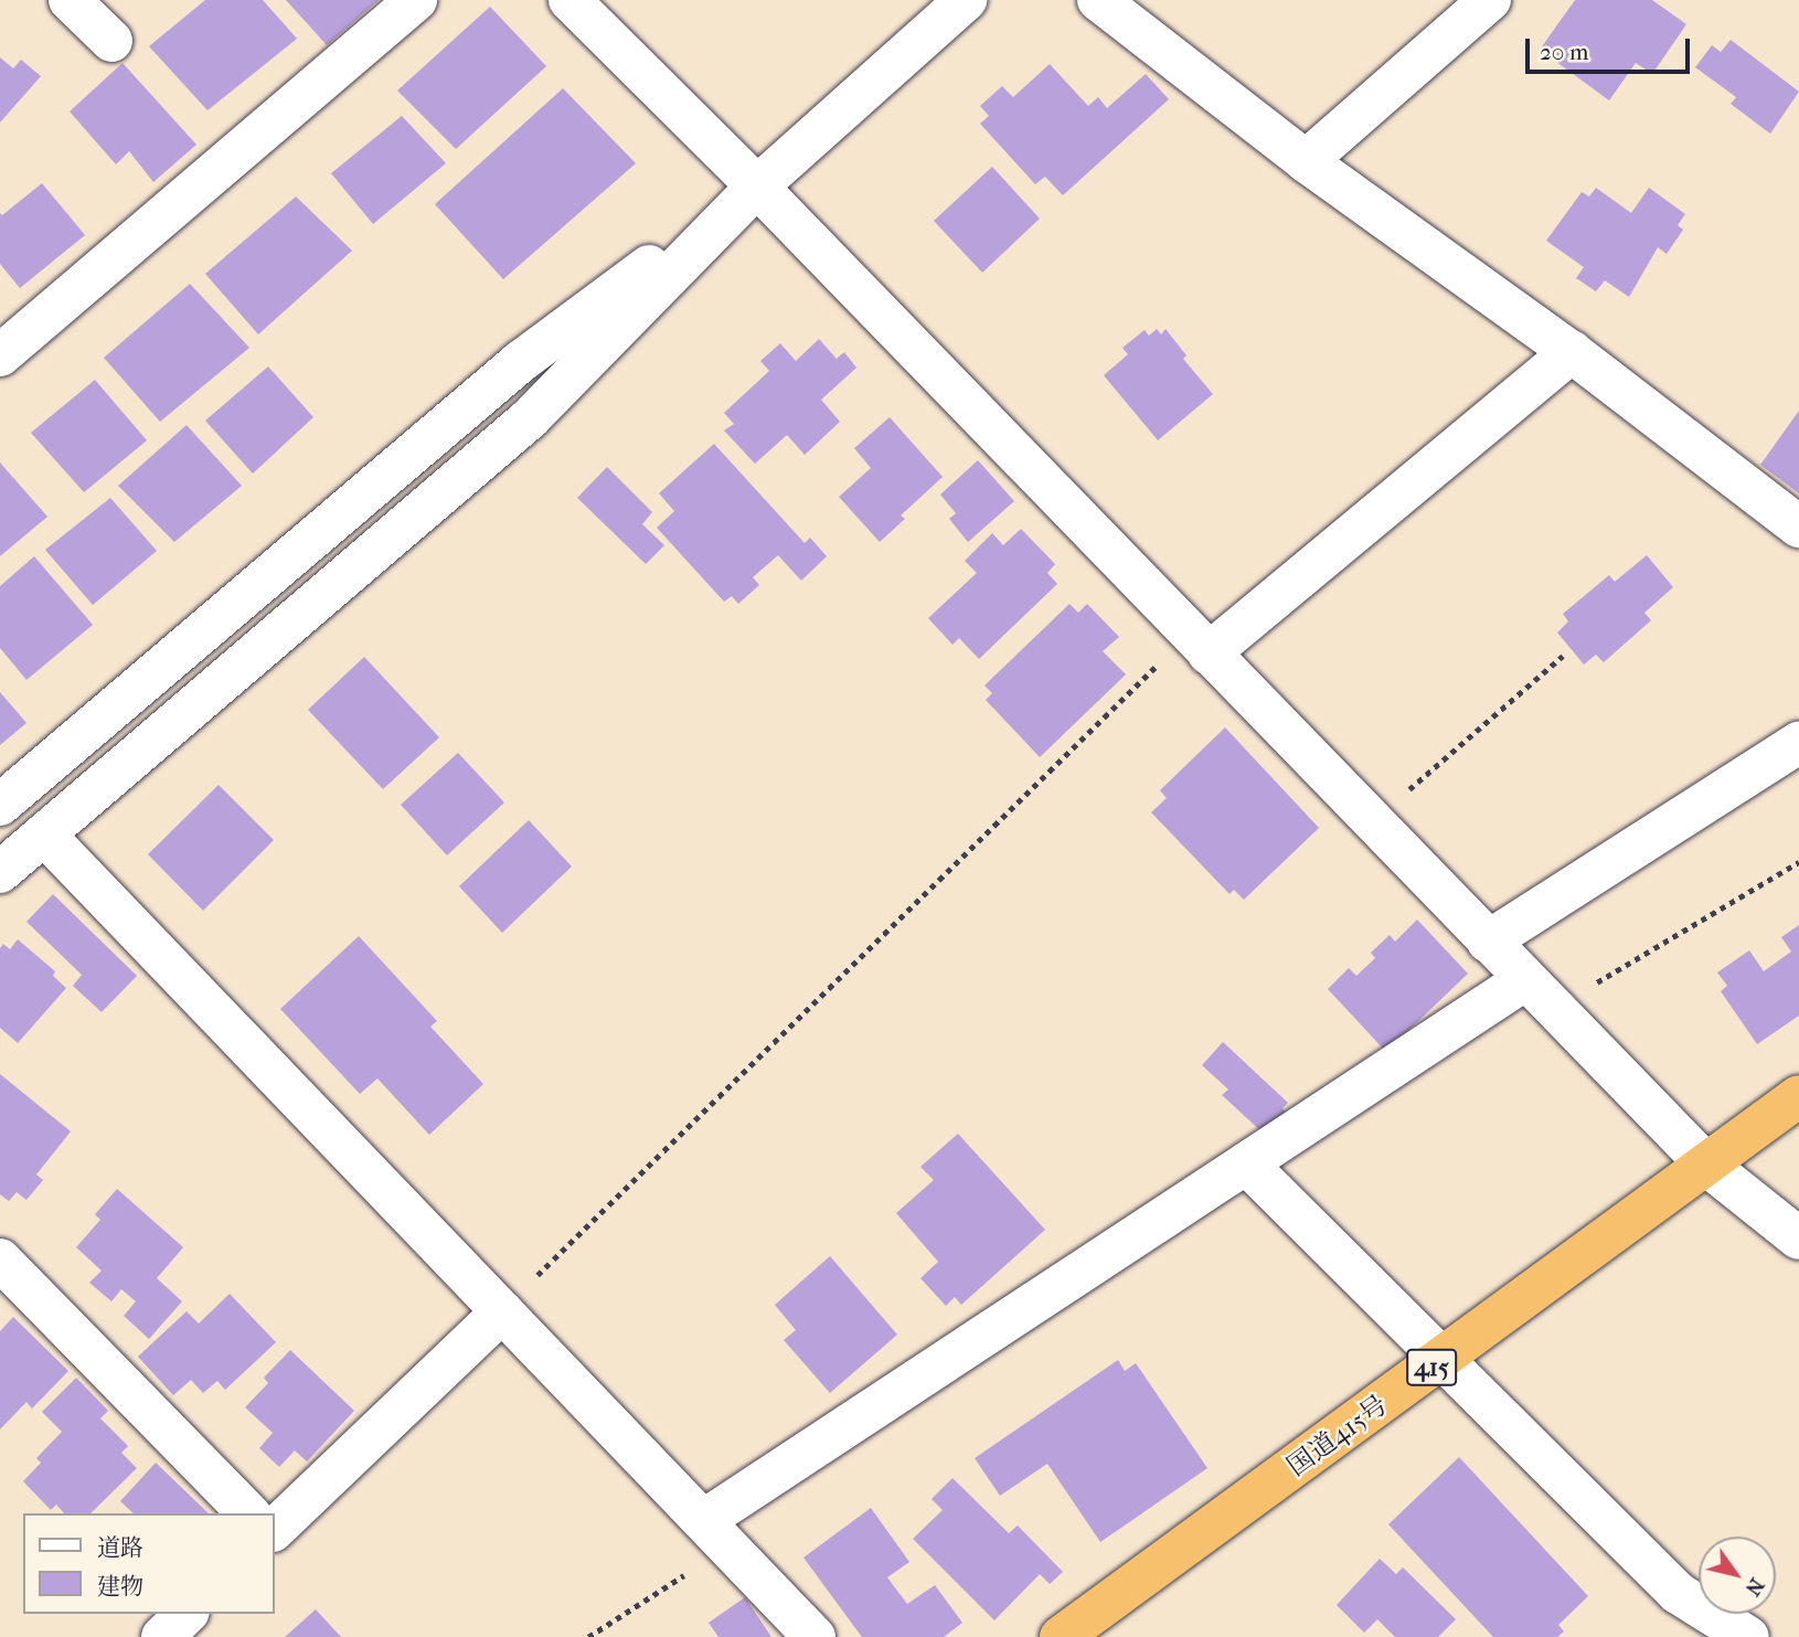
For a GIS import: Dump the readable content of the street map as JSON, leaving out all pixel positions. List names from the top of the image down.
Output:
{
  "streets": {
    "highway": ["415", "国道415号"]
  },
  "legend": ["道路", "建物"],
  "scale_bar": "20 m",
  "north": "bottom right"
}
